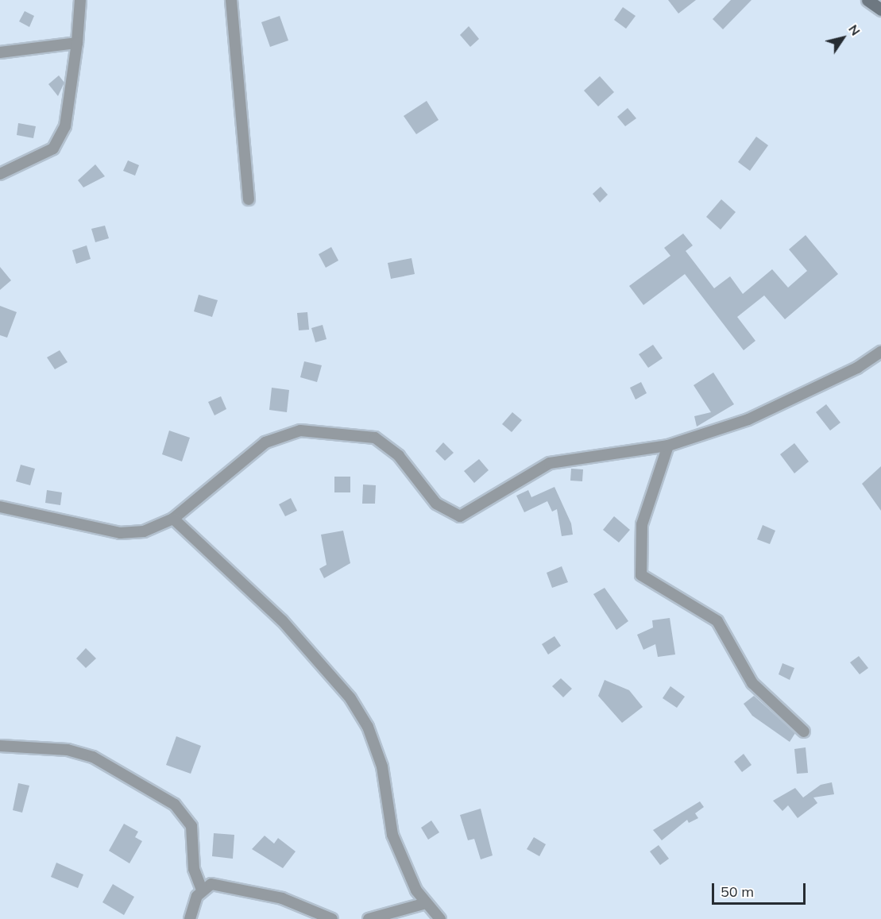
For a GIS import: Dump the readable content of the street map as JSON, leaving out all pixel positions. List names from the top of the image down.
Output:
{
  "scale_bar": "50 m",
  "north": "top right"
}
